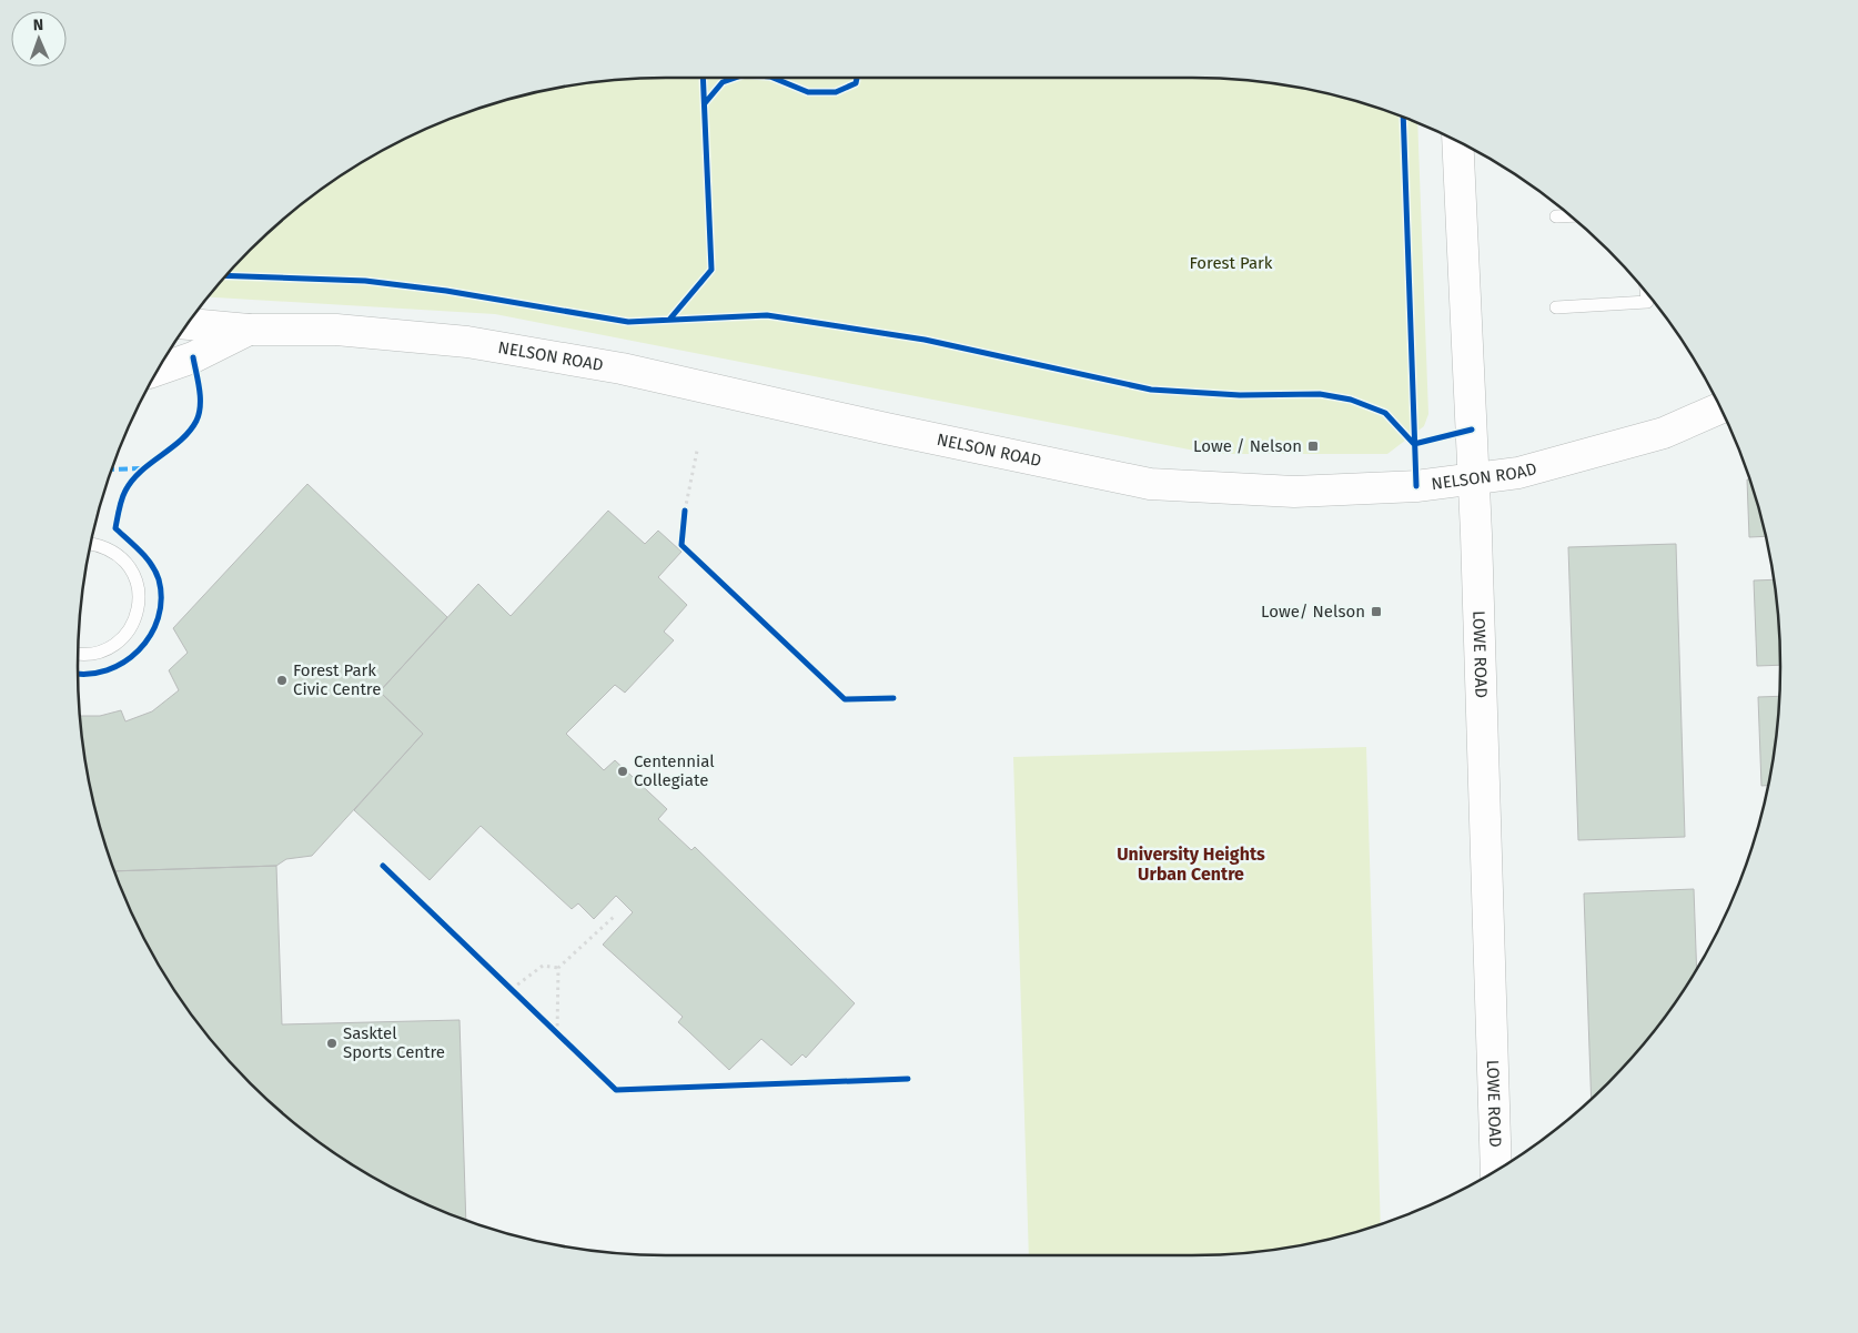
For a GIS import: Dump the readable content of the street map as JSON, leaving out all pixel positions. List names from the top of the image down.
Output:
{
  "streets": {
    "street": ["NELSON ROAD", "LOWE ROAD"]
  },
  "crossings": [
    ["NELSON ROAD", "LOWE ROAD"]
  ],
  "districts": ["University Heights Urban Centre"],
  "parks": ["Forest Park"],
  "places": {
    "transit": ["Lowe / Nelson", "Lowe/ Nelson"],
    "other": ["Forest Park Civic Centre", "Centennial Collegiate", "Sasktel Sports Centre"]
  },
  "north": "top"
}
